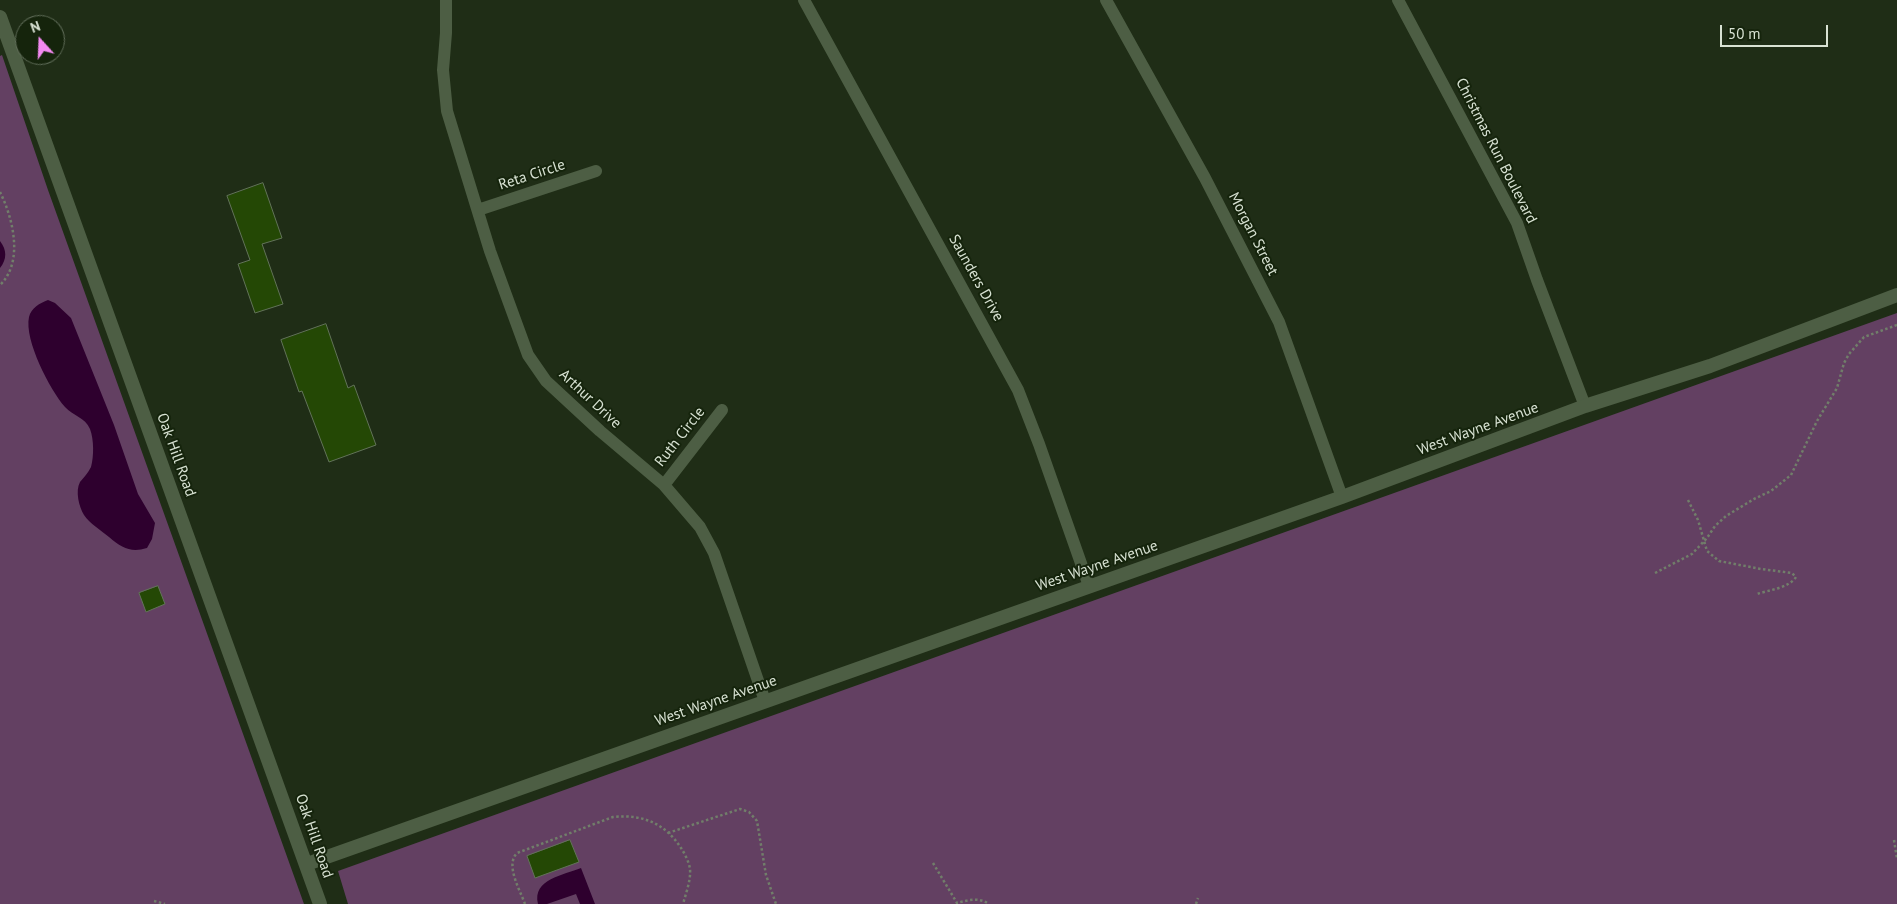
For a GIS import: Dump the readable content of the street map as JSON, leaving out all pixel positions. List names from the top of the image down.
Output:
{
  "streets": {
    "street": [
      "Christmas Run Boulevard",
      "Reta Circle",
      "Morgan Street",
      "Saunders Drive",
      "Arthur Drive",
      "West Wayne Avenue",
      "Ruth Circle",
      "Oak Hill Road"
    ]
  },
  "crossings": [
    ["Christmas Run Boulevard", "West Wayne Avenue"],
    ["Reta Circle", "Arthur Drive"],
    ["Morgan Street", "West Wayne Avenue"],
    ["Saunders Drive", "West Wayne Avenue"],
    ["Arthur Drive", "West Wayne Avenue"],
    ["Arthur Drive", "Ruth Circle"],
    ["West Wayne Avenue", "Oak Hill Road"]
  ],
  "scale_bar": "50 m",
  "north": "top"
}
